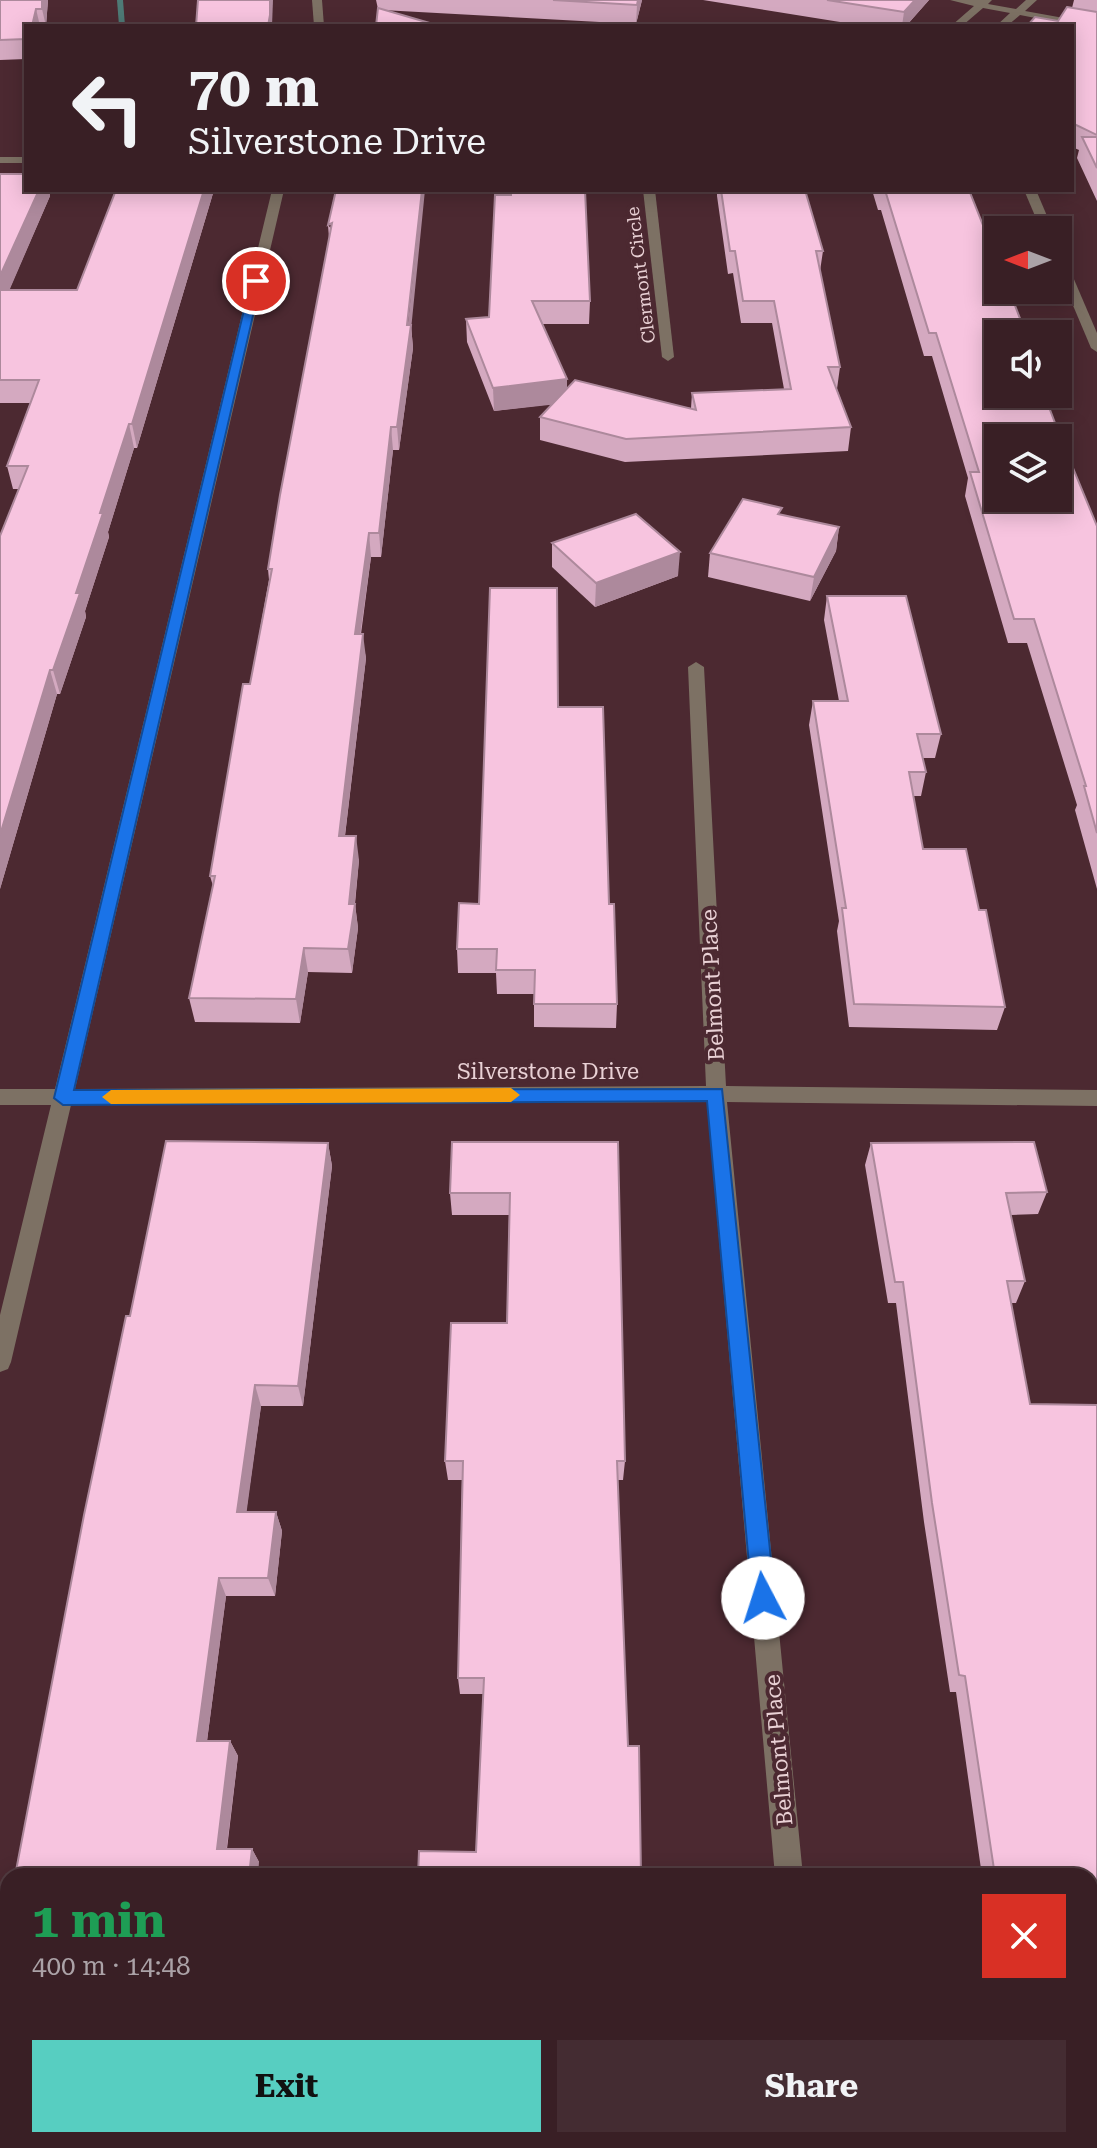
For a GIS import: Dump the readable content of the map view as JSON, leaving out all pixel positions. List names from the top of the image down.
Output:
{
  "streets": {
    "street": ["Clermont Circle", "Belmont Place", "Silverstone Drive"]
  },
  "crossings": [
    ["Belmont Place", "Silverstone Drive"]
  ],
  "north": "left",
  "page": {
    "turn": ["70 m", "Silverstone Drive"],
    "heading": ["1 min", "400 m · 14:48"],
    "buttons": ["Exit", "Share"]
  }
}
